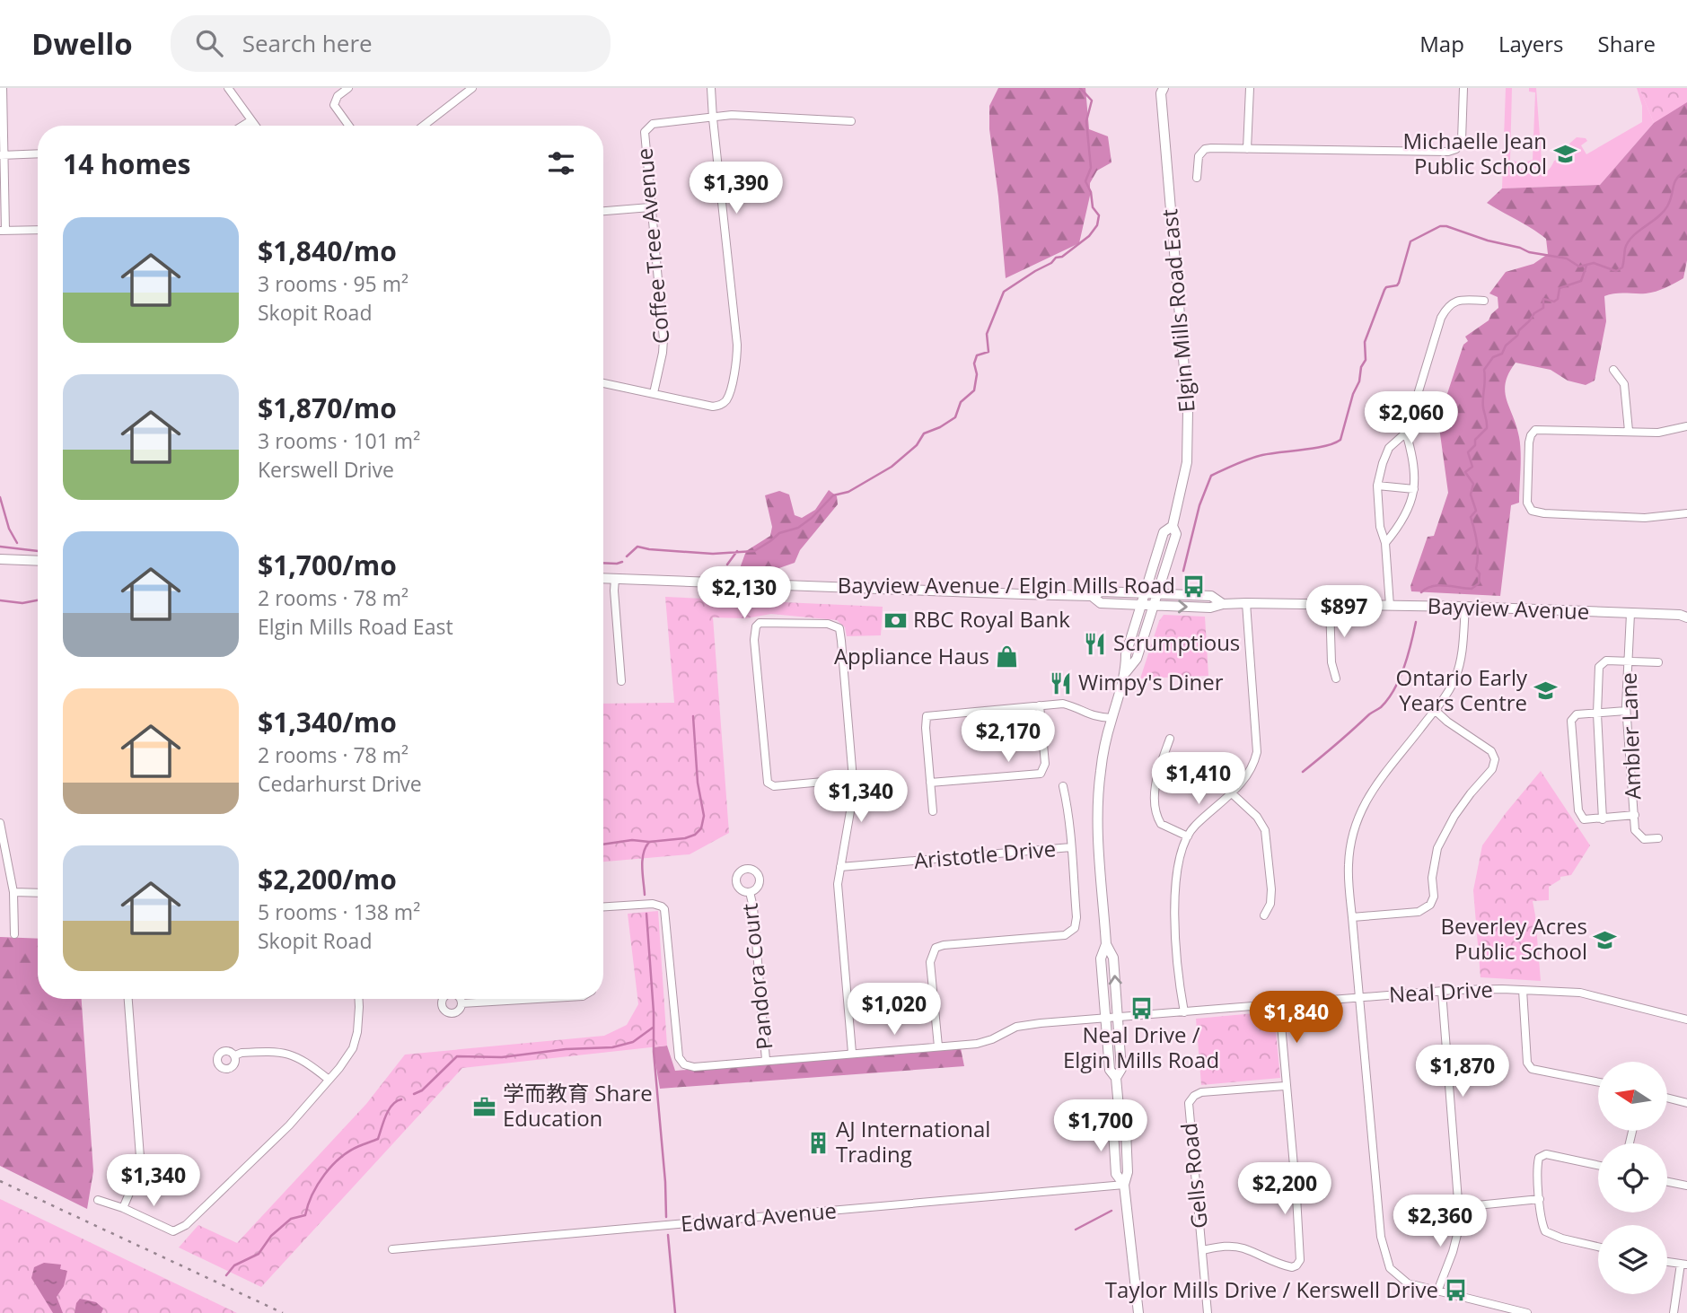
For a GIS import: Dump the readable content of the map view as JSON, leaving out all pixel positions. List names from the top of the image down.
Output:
{
  "streets": {
    "main road": ["Elgin Mills Road East", "Bayview Avenue"],
    "street": [
      "Coffee Tree Avenue",
      "Ambler Lane",
      "Aristotle Drive",
      "Pandora Court",
      "Neal Drive",
      "Gells Road",
      "Edward Avenue"
    ]
  },
  "crossings": [
    ["Elgin Mills Road East", "Bayview Avenue"],
    ["Elgin Mills Road East", "Neal Drive"],
    ["Elgin Mills Road East", "Edward Avenue"],
    ["Bayview Avenue", "Ambler Lane"],
    ["Aristotle Drive", "Neal Drive"],
    ["Pandora Court", "Neal Drive"]
  ],
  "places": {
    "school or university": ["Michaelle Jean Public School", "Ontario Early Years Centre", "Beverley Acres Public School"],
    "bus stop": ["Bayview Avenue / Elgin Mills Road", "Neal Drive / Elgin Mills Road", "Taylor Mills Drive / Kerswell Drive"],
    "bank": ["RBC Royal Bank"],
    "restaurant": ["Scrumptious", "Wimpy's Diner"],
    "shop": ["Appliance Haus"],
    "office": ["学而教育 Share Education"],
    "building": ["AJ International Trading"]
  },
  "north": "left",
  "page": {
    "header": "Dwello",
    "search": "Search here",
    "nav": ["Map", "Layers", "Share"],
    "heading": "14 homes",
    "price": [
      "$1,390",
      "$2,060",
      "$2,130",
      "$897",
      "$2,170",
      "$1,410",
      "$1,340",
      "$1,020",
      "$1,840",
      "$1,870",
      "$1,700",
      "$1,340",
      "$2,200",
      "$2,360"
    ],
    "list": [
      {
        "name": "$1,840/mo",
        "note": "3 rooms · 95 m² · Skopit Road"
      },
      {
        "name": "$1,870/mo",
        "note": "3 rooms · 101 m² · Kerswell Drive"
      },
      {
        "name": "$1,700/mo",
        "note": "2 rooms · 78 m² · Elgin Mills Road East"
      },
      {
        "name": "$1,340/mo",
        "note": "2 rooms · 78 m² · Cedarhurst Drive"
      },
      {
        "name": "$2,200/mo",
        "note": "5 rooms · 138 m² · Skopit Road"
      }
    ]
  }
}
